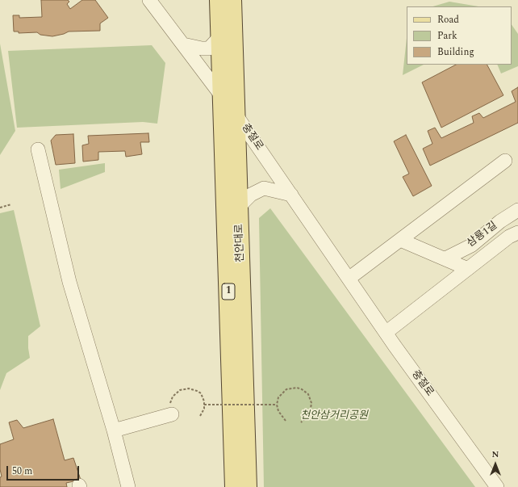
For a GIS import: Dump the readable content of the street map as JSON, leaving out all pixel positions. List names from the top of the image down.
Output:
{
  "streets": {
    "main road": ["천안대로", "1"],
    "street": ["충절로", "삼룡1길"]
  },
  "crossings": [
    ["충절로", "천안대로"]
  ],
  "parks": ["천안삼거리공원"],
  "legend": ["Road", "Park", "Building"],
  "scale_bar": "50 m",
  "north": "top"
}
